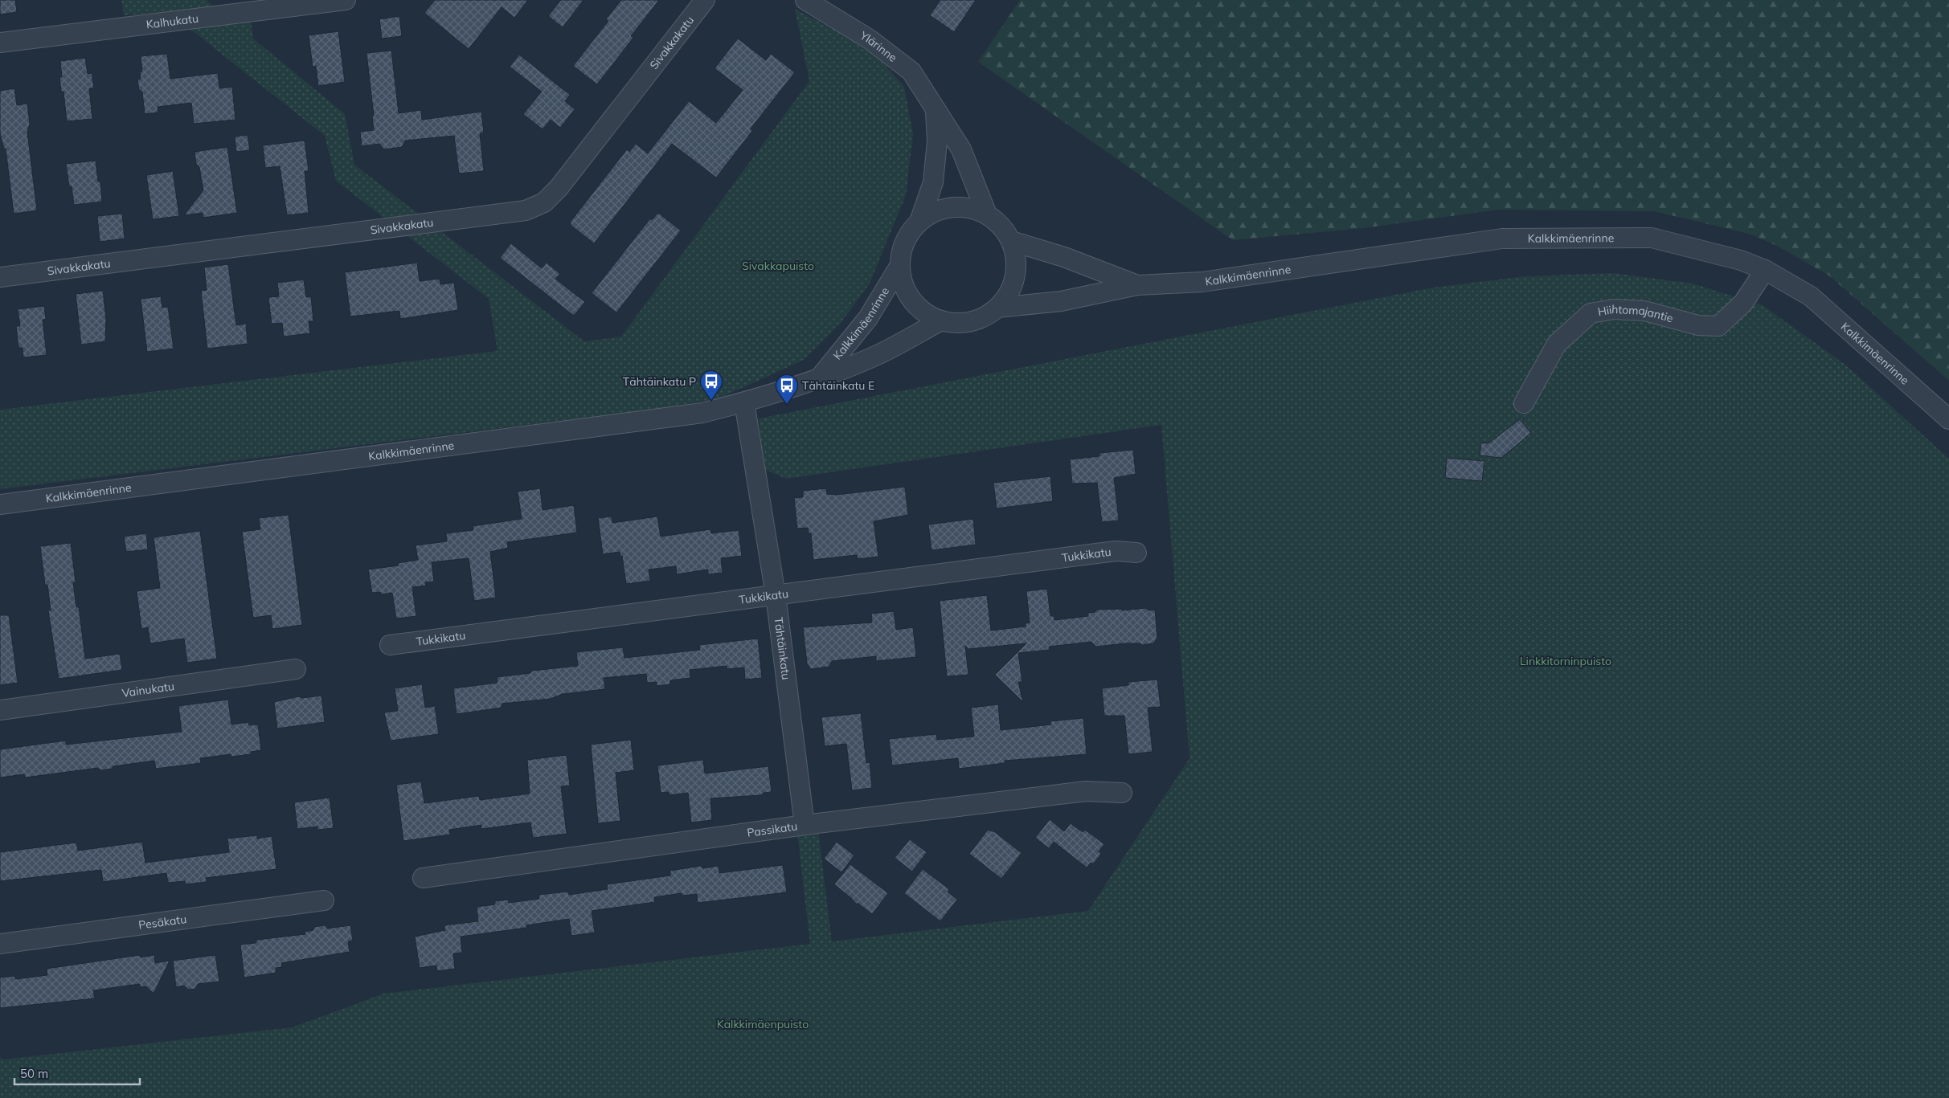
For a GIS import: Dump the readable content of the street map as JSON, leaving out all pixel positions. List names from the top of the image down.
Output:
{
  "streets": {
    "street": [
      "Kalhukatu",
      "Sivakkakatu",
      "Ylärinne",
      "Kalkkimäenrinne",
      "Hiihtomajantie",
      "Tukkikatu",
      "Tähtäinkatu",
      "Vainukatu",
      "Passikatu",
      "Pesäkatu"
    ]
  },
  "crossings": [
    ["Ylärinne", "Kalkkimäenrinne"],
    ["Kalkkimäenrinne", "Hiihtomajantie"],
    ["Kalkkimäenrinne", "Tähtäinkatu"],
    ["Tukkikatu", "Tähtäinkatu"],
    ["Tähtäinkatu", "Passikatu"]
  ],
  "parks": ["Sivakkapuisto", "Linkkitorninpuisto", "Kalkkimäenpuisto"],
  "places": {
    "bus stop": ["Tähtäinkatu P", "Tähtäinkatu E"]
  },
  "scale_bar": "50 m"
}
